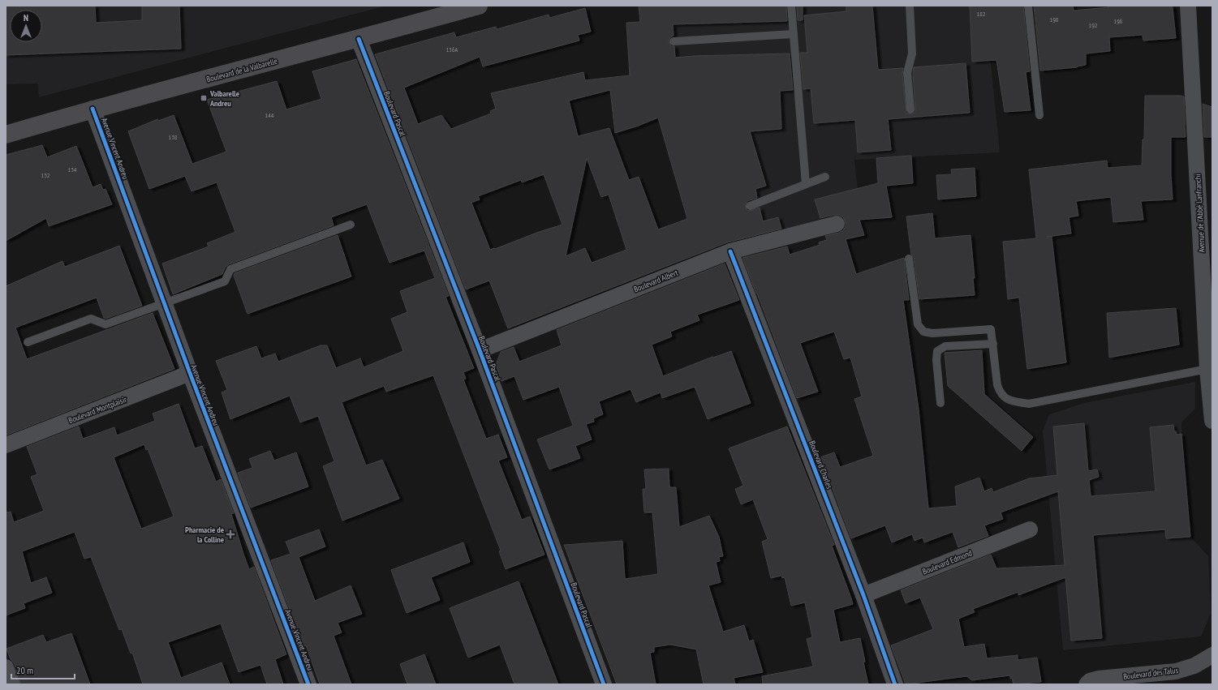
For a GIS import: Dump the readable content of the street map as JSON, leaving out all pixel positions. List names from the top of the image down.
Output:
{
  "streets": {
    "street": [
      "Boulevard de la Valbarelle",
      "Boulevard Pascal",
      "Avenue Vincent Andreu",
      "Avenue de l'Abbé Lanfranchi",
      "Boulevard Albert",
      "Boulevard Montplaisir",
      "Boulevard Charles",
      "Boulevard Edmond",
      "Boulevard des Talus"
    ]
  },
  "crossings": [
    ["Boulevard de la Valbarelle", "Boulevard Pascal"],
    ["Boulevard de la Valbarelle", "Avenue Vincent Andreu"],
    ["Boulevard Pascal", "Boulevard Albert"],
    ["Avenue Vincent Andreu", "Boulevard Montplaisir"],
    ["Boulevard Albert", "Boulevard Charles"],
    ["Boulevard Charles", "Boulevard Edmond"]
  ],
  "places": {
    "transit": ["Valbarelle Andreu"],
    "health": ["Pharmacie de la Colline"]
  },
  "house_numbers": [
    "182",
    "190",
    "196",
    "192",
    "156A",
    "144",
    "138",
    "134",
    "132"
  ],
  "scale_bar": "20 m",
  "north": "top"
}
